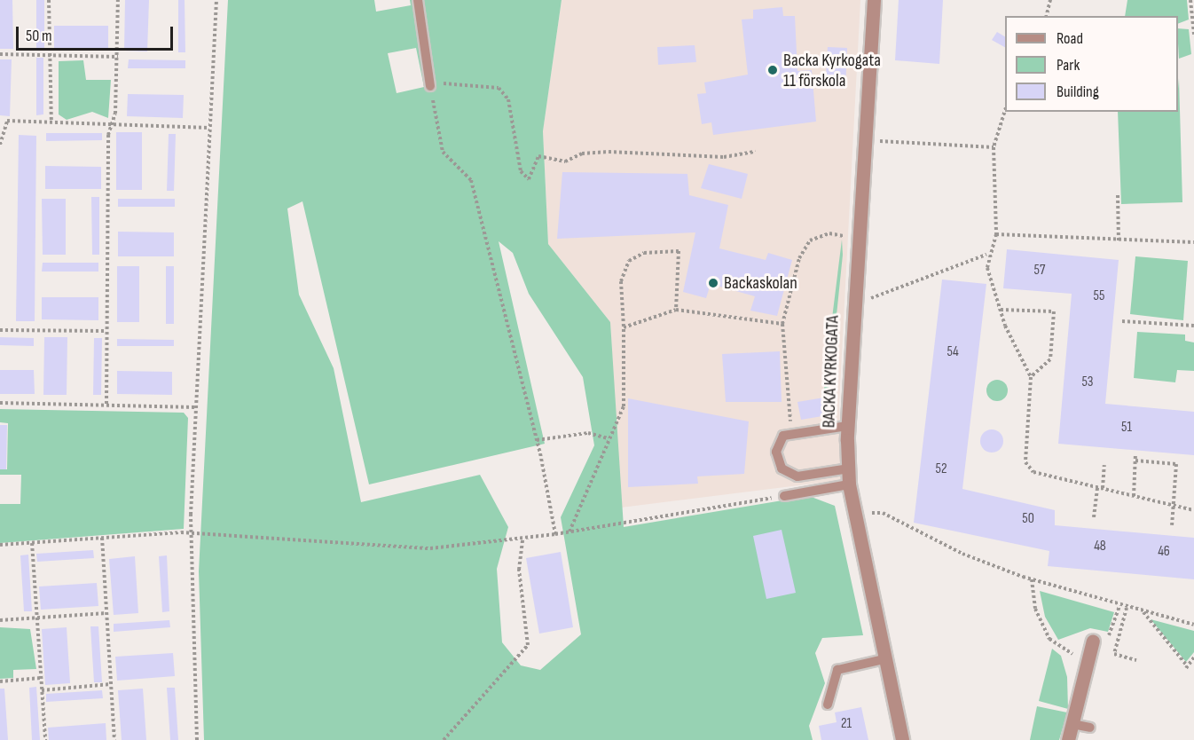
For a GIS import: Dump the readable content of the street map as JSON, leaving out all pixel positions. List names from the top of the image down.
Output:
{
  "streets": {
    "street": ["BACKA KYRKOGATA"]
  },
  "places": ["Backa Kyrkogata 11 förskola", "Backaskolan"],
  "house_numbers": [
    "57",
    "55",
    "54",
    "53",
    "51",
    "52",
    "50",
    "48",
    "46",
    "21"
  ],
  "legend": ["Road", "Park", "Building"],
  "scale_bar": "50 m"
}
